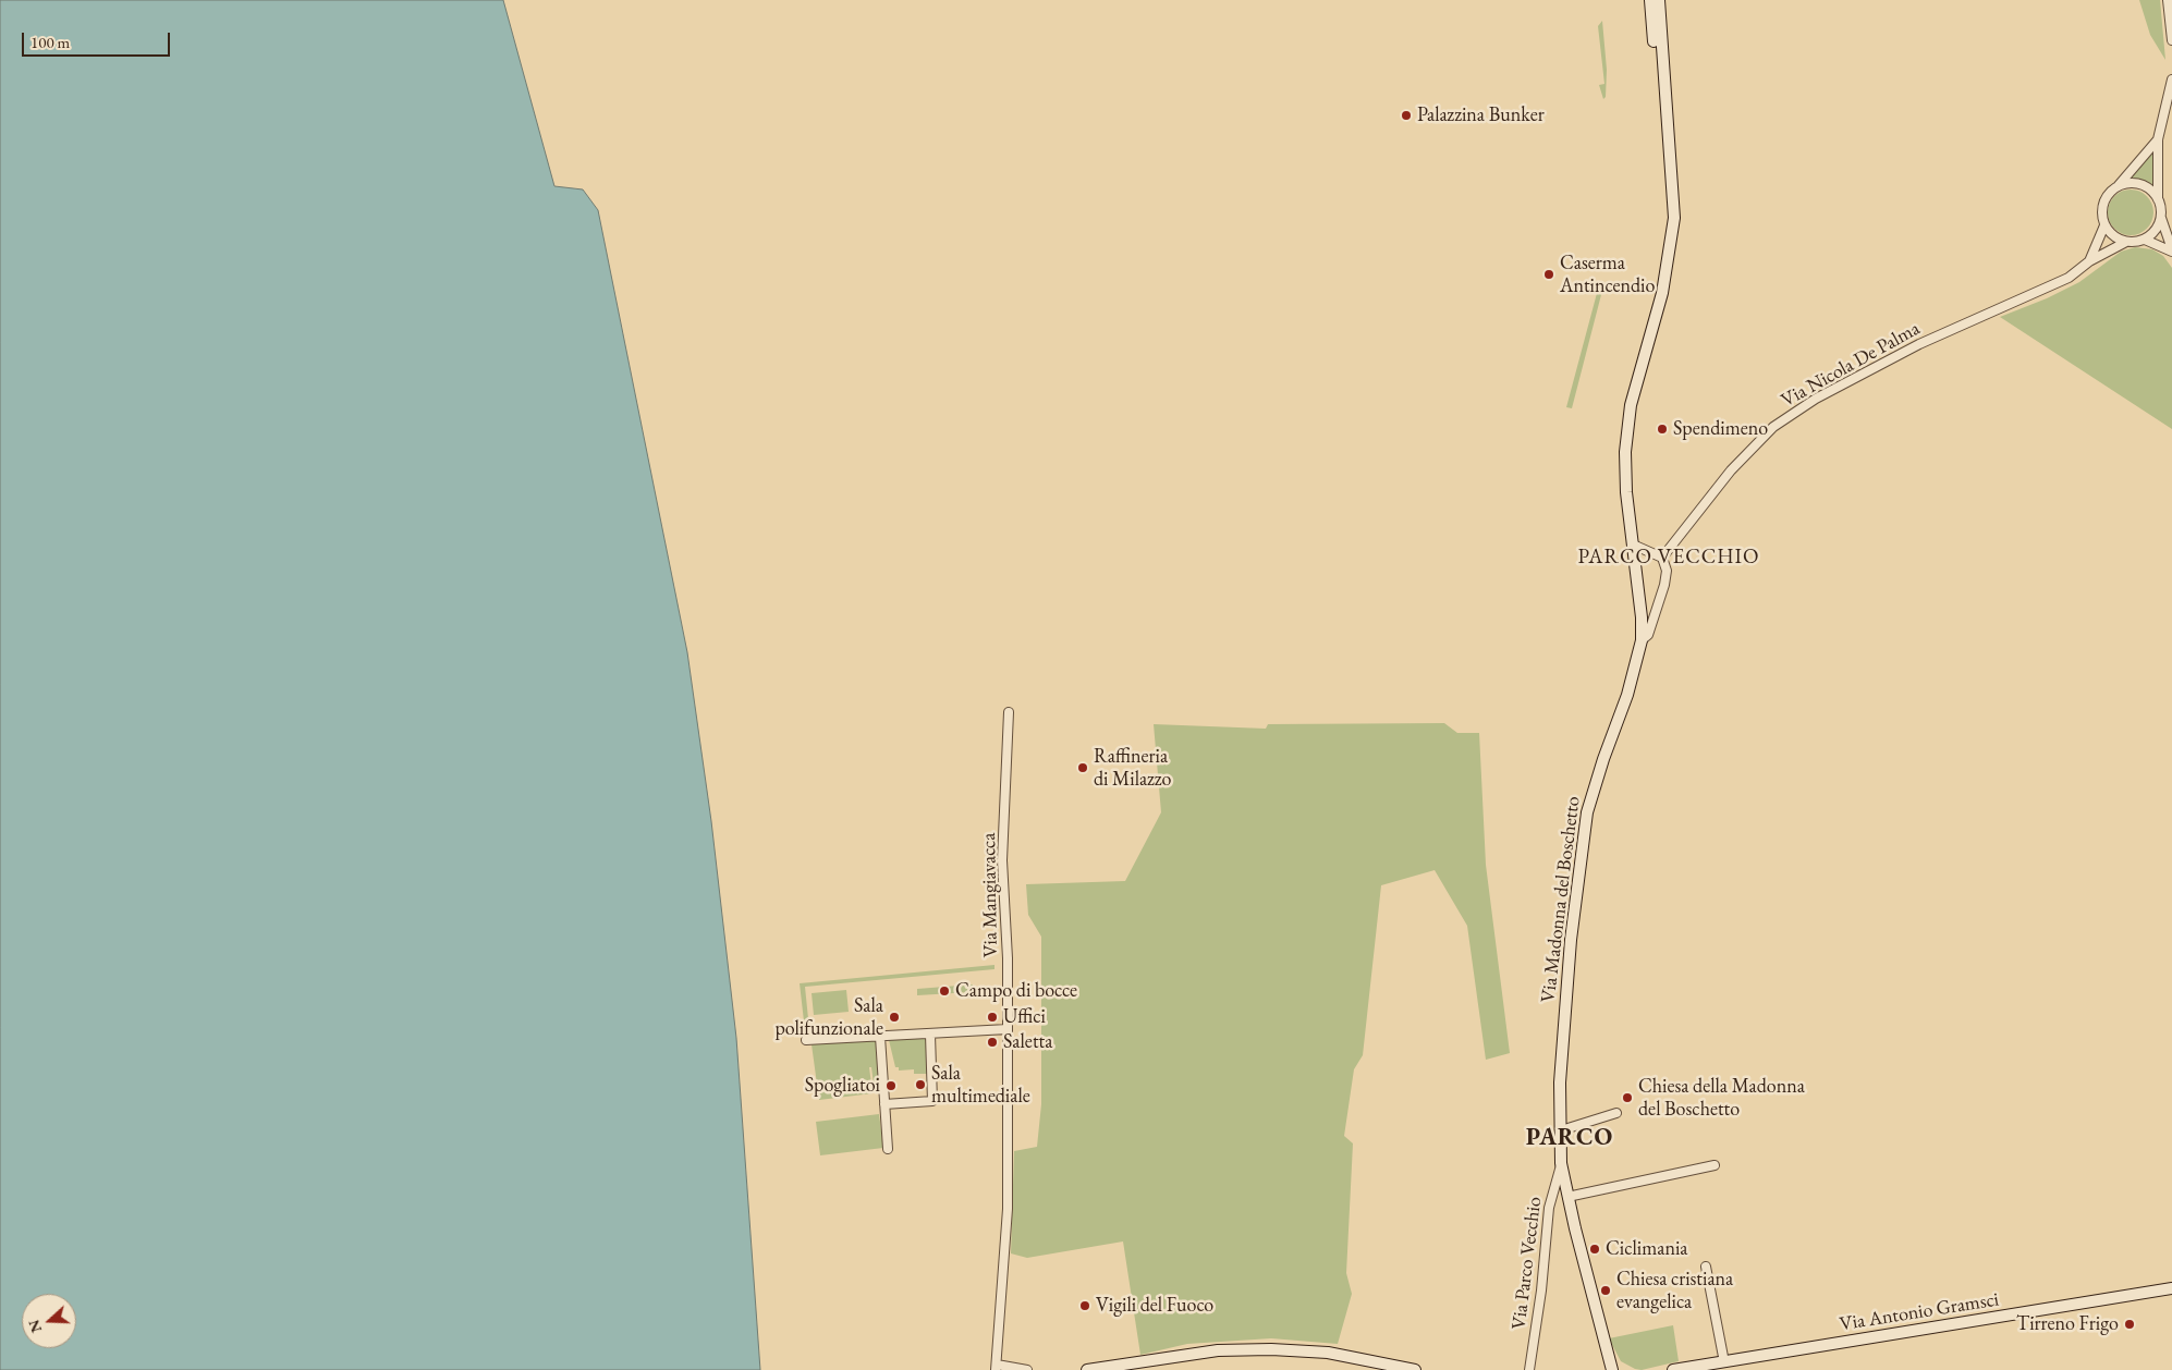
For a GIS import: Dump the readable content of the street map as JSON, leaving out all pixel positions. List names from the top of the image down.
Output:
{
  "streets": {
    "main road": ["Via Madonna del Boschetto", "Via Antonio Gramsci"],
    "street": ["Via Nicola De Palma", "Via Mangiavacca", "Via Parco Vecchio"]
  },
  "crossings": [
    ["Via Madonna del Boschetto", "Via Parco Vecchio"]
  ],
  "districts": ["PARCO VECCHIO", "PARCO"],
  "places": [
    "Palazzina Bunker",
    "Caserma Antincendio",
    "Spendimeno",
    "Raffineria di Milazzo",
    "Campo di bocce",
    "Sala polifunzionale",
    "Uffici",
    "Saletta",
    "Sala multimediale",
    "Spogliatoi",
    "Chiesa della Madonna del Boschetto",
    "Ciclimania",
    "Chiesa cristiana evangelica",
    "Vigili del Fuoco",
    "Tirreno Frigo"
  ],
  "scale_bar": "100 m",
  "north": "left"
}
